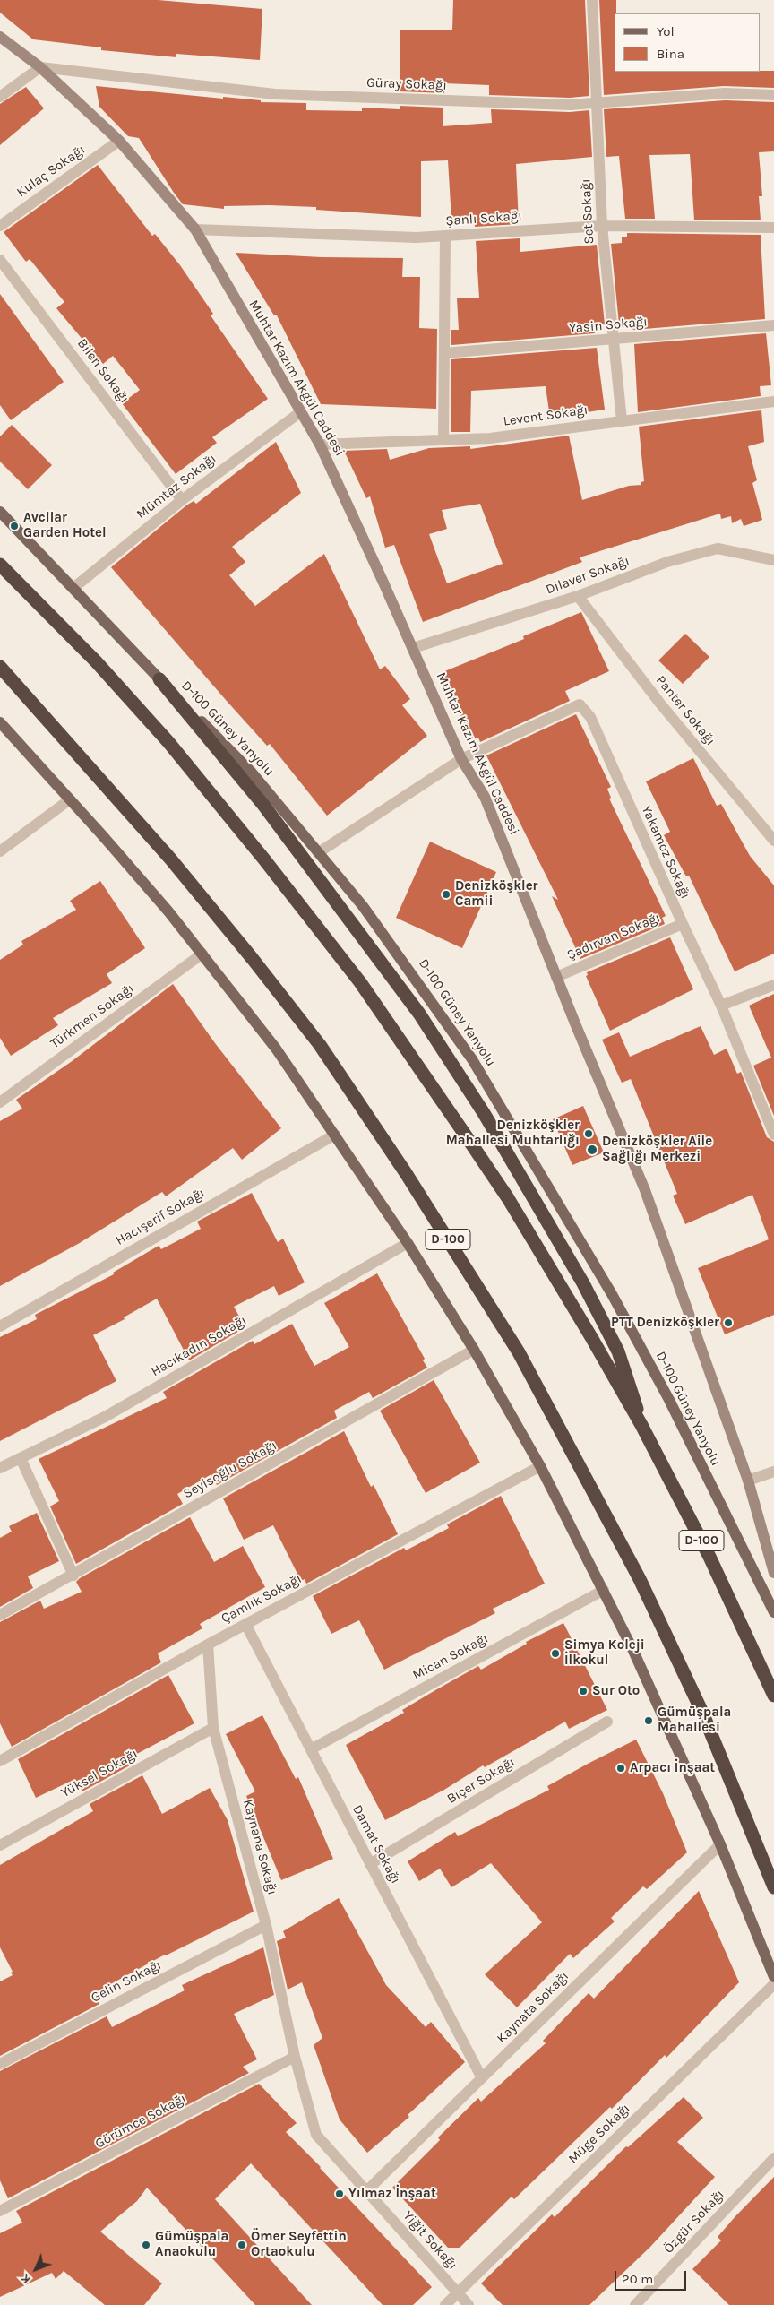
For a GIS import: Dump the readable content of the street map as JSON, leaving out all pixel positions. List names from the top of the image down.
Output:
{
  "streets": {
    "highway": ["D-100"],
    "main road": ["D-100 Güney Yanyolu"],
    "street": [
      "Güray Sokağı",
      "Kulaç Sokağı",
      "Set Sokağı",
      "Şanlı Sokağı",
      "Yasin Sokağı",
      "Bilen Sokağı",
      "Muhtar Kazım Akgül Caddesi",
      "Levent Sokağı",
      "Mümtaz Sokağı",
      "Dilaver Sokağı",
      "Panter Sokağı",
      "Yakamoz Sokağı",
      "Şadırvan Sokağı",
      "Türkmen Sokağı",
      "Hacışerif Sokağı",
      "Hacıkadın Sokağı",
      "Seyisoğlu Sokağı",
      "Çamlık Sokağı",
      "Mican Sokağı",
      "Yüksel Sokağı",
      "Biçer Sokağı",
      "Damat Sokağı",
      "Kaynana Sokağı",
      "Gelin Sokağı",
      "Kaynata Sokağı",
      "Görümce Sokağı",
      "Müge Sokağı",
      "Özgür Sokağı",
      "Yiğit Sokağı"
    ]
  },
  "crossings": [
    ["Güray Sokağı", "Set Sokağı"],
    ["Güray Sokağı", "Muhtar Kazım Akgül Caddesi"],
    ["Kulaç Sokağı", "Muhtar Kazım Akgül Caddesi"],
    ["Set Sokağı", "Şanlı Sokağı"],
    ["Set Sokağı", "Yasin Sokağı"],
    ["Set Sokağı", "Levent Sokağı"],
    ["Şanlı Sokağı", "Muhtar Kazım Akgül Caddesi"],
    ["Bilen Sokağı", "Mümtaz Sokağı"],
    ["Muhtar Kazım Akgül Caddesi", "Levent Sokağı"],
    ["Muhtar Kazım Akgül Caddesi", "Mümtaz Sokağı"],
    ["Muhtar Kazım Akgül Caddesi", "Dilaver Sokağı"],
    ["Muhtar Kazım Akgül Caddesi", "Yakamoz Sokağı"],
    ["Muhtar Kazım Akgül Caddesi", "Şadırvan Sokağı"],
    ["Mümtaz Sokağı", "D-100 Güney Yanyolu"],
    ["Dilaver Sokağı", "Panter Sokağı"],
    ["Yakamoz Sokağı", "Şadırvan Sokağı"],
    ["Çamlık Sokağı", "Damat Sokağı"],
    ["Çamlık Sokağı", "Kaynana Sokağı"],
    ["Mican Sokağı", "Damat Sokağı"],
    ["Yüksel Sokağı", "Kaynana Sokağı"],
    ["Biçer Sokağı", "Damat Sokağı"],
    ["Damat Sokağı", "Kaynata Sokağı"],
    ["Kaynana Sokağı", "Gelin Sokağı"],
    ["Kaynana Sokağı", "Görümce Sokağı"],
    ["Kaynana Sokağı", "Yiğit Sokağı"],
    ["Kaynata Sokağı", "Yiğit Sokağı"],
    ["Görümce Sokağı", "Yiğit Sokağı"],
    ["Müge Sokağı", "Yiğit Sokağı"]
  ],
  "places": [
    "Avcilar Garden Hotel",
    "Denizköşkler Camii",
    "Denizköşkler Mahallesi Muhtarlığı",
    "Denizköşkler Aile Sağlığı Merkezi",
    "PTT Denizköşkler",
    "Simya Koleji İlkokul",
    "Sur Oto",
    "Gümüşpala Mahallesi",
    "Arpacı İnşaat",
    "Yılmaz İnşaat",
    "Gümüşpala Anaokulu",
    "Ömer Seyfettin Ortaokulu"
  ],
  "legend": ["Yol", "Bina"],
  "scale_bar": "20 m",
  "north": "bottom left"
}
